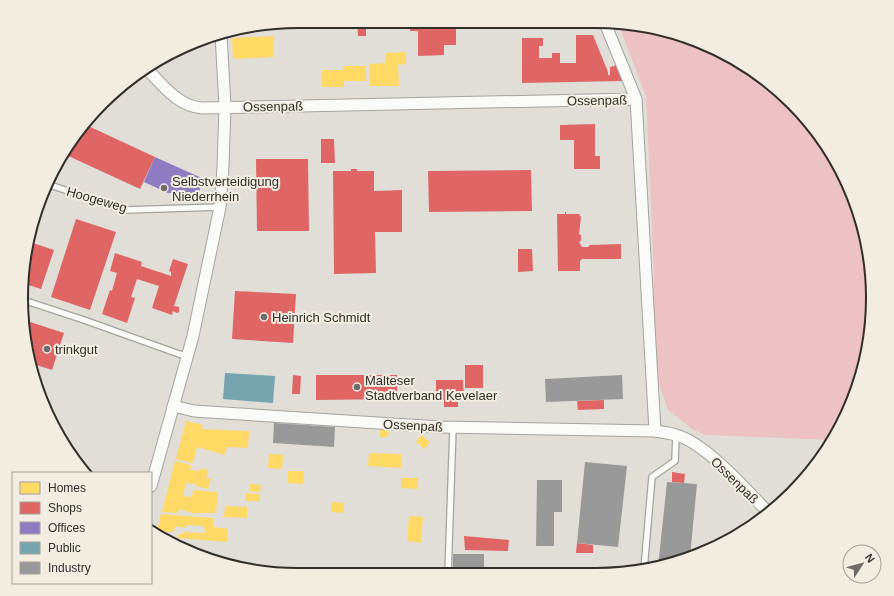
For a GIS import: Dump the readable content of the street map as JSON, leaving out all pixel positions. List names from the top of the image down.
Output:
{
  "streets": {
    "street": ["Ossenpaß"],
    "lane": ["Hoogeweg"]
  },
  "places": [
    "Selbstverteidigung Niederrhein",
    "Heinrich Schmidt",
    "trinkgut",
    "Malteser Stadtverband Kevelaer"
  ],
  "legend": [
    "Homes",
    "Shops",
    "Offices",
    "Public",
    "Industry"
  ],
  "north": "top right"
}
